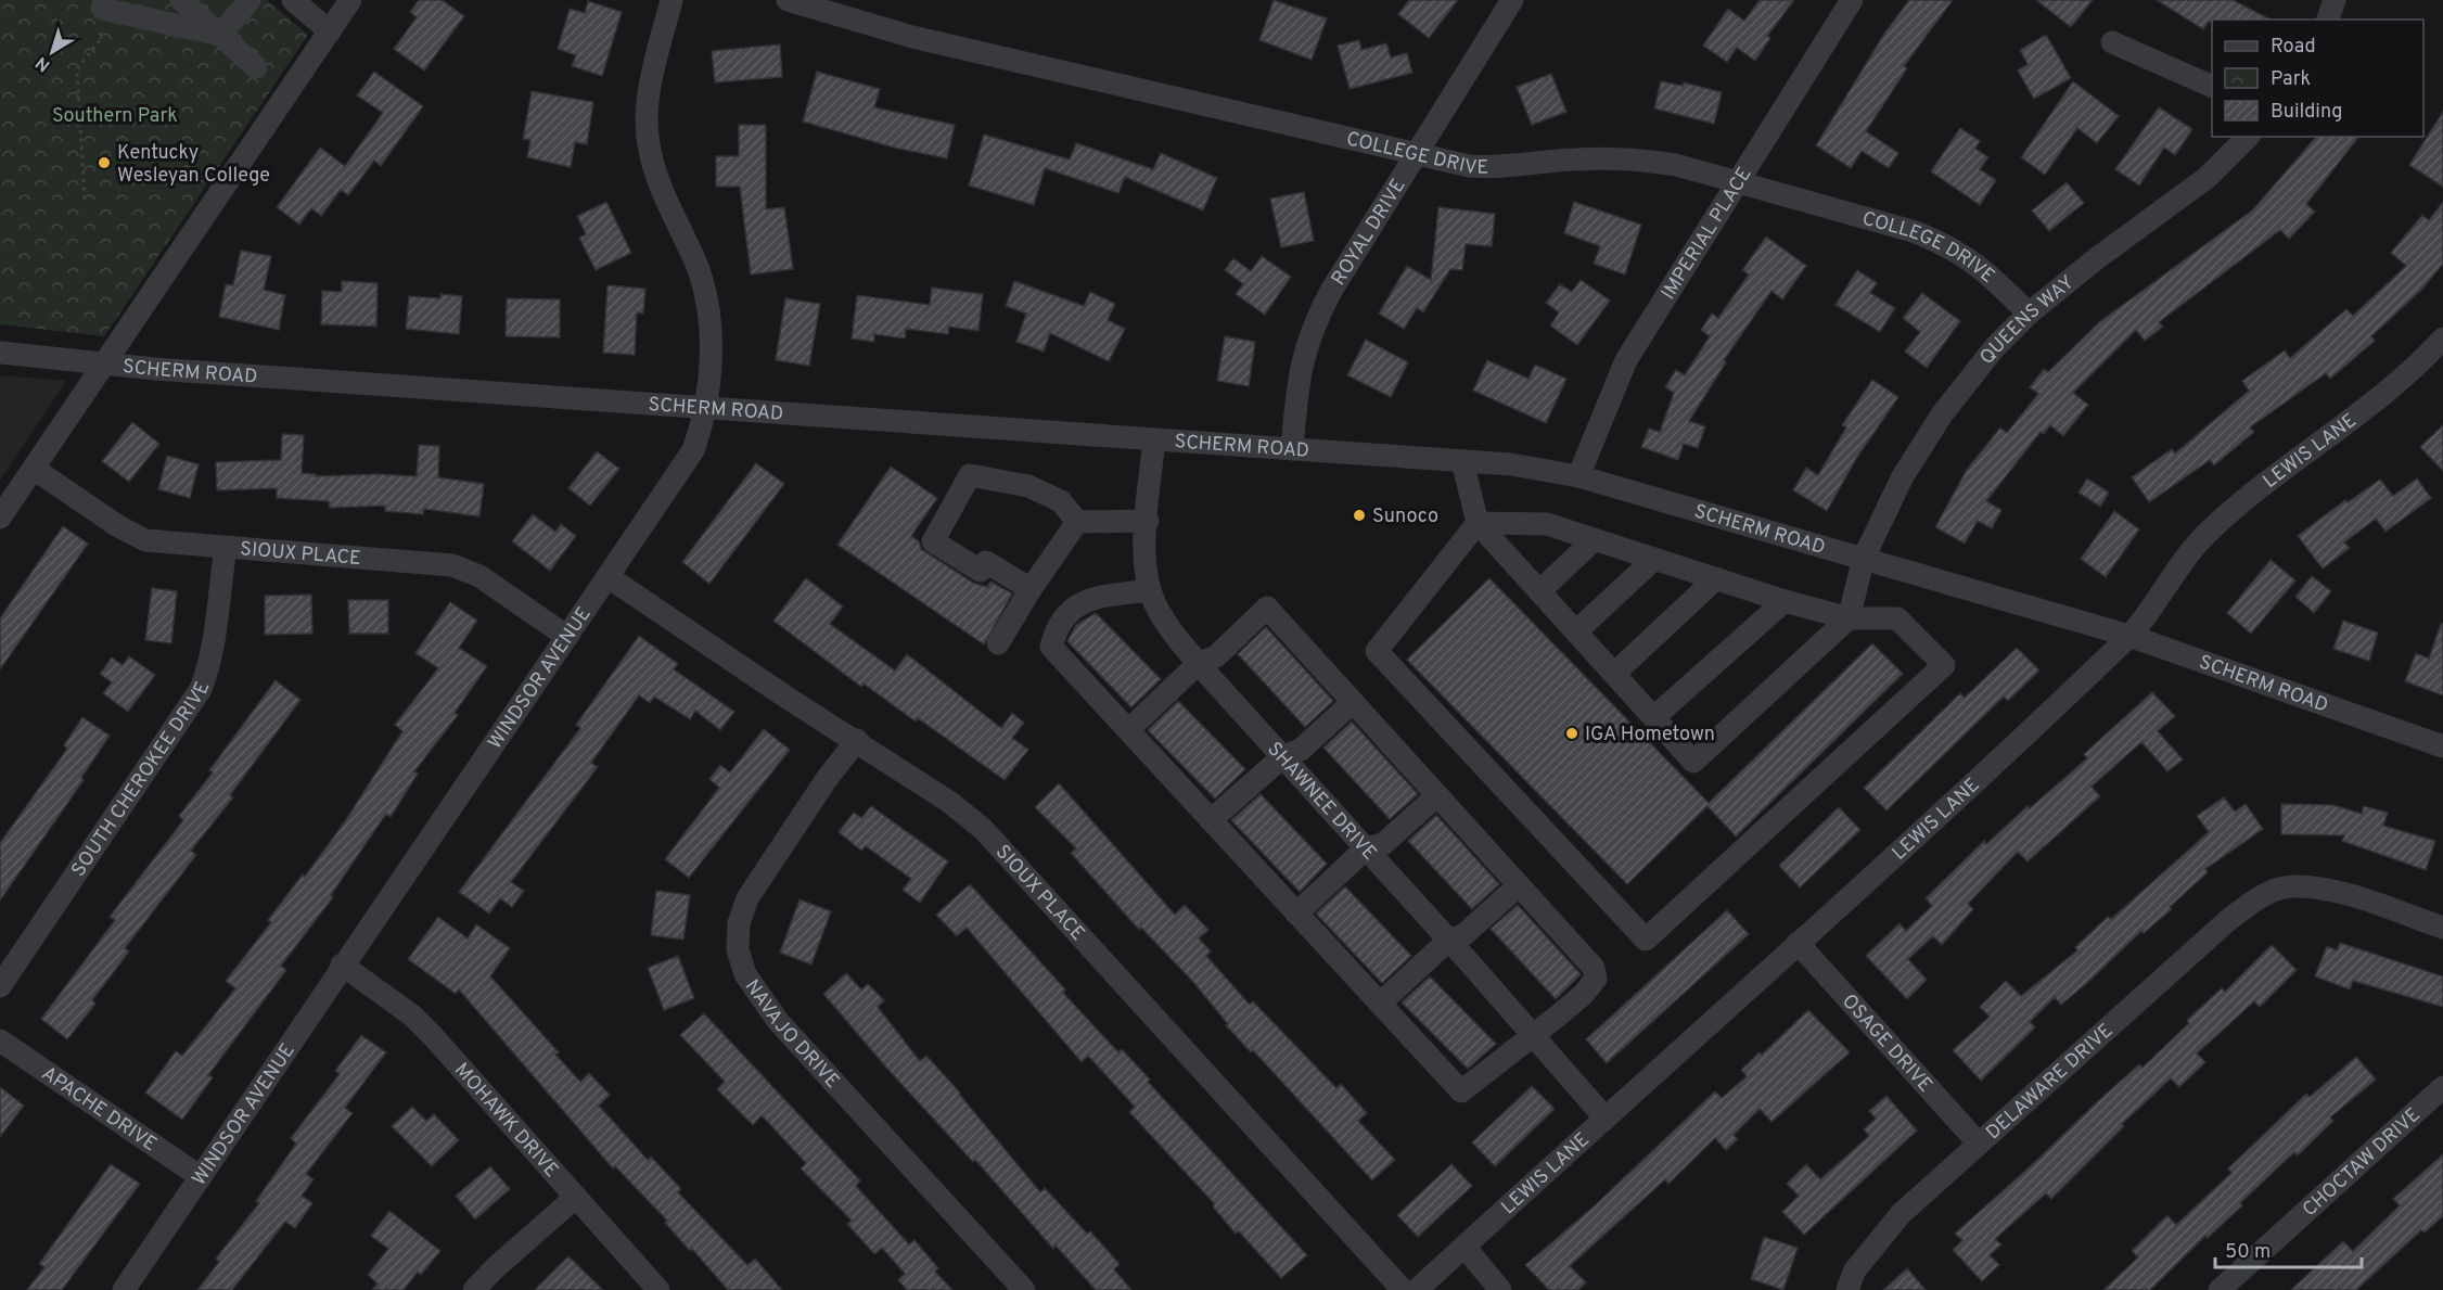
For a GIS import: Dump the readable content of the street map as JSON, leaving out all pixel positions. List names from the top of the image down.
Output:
{
  "streets": {
    "street": [
      "COLLEGE DRIVE",
      "ROYAL DRIVE",
      "IMPERIAL PLACE",
      "QUEENS WAY",
      "SCHERM ROAD",
      "LEWIS LANE",
      "SIOUX PLACE",
      "WINDSOR AVENUE",
      "SOUTH CHEROKEE DRIVE",
      "SHAWNEE DRIVE",
      "NAVAJO DRIVE",
      "OSAGE DRIVE",
      "DELAWARE DRIVE",
      "APACHE DRIVE",
      "MOHAWK DRIVE",
      "CHOCTAW DRIVE"
    ]
  },
  "crossings": [
    ["COLLEGE DRIVE", "ROYAL DRIVE"],
    ["COLLEGE DRIVE", "IMPERIAL PLACE"],
    ["COLLEGE DRIVE", "QUEENS WAY"],
    ["ROYAL DRIVE", "SCHERM ROAD"],
    ["IMPERIAL PLACE", "SCHERM ROAD"],
    ["QUEENS WAY", "SCHERM ROAD"],
    ["SCHERM ROAD", "LEWIS LANE"],
    ["SCHERM ROAD", "WINDSOR AVENUE"],
    ["SCHERM ROAD", "SHAWNEE DRIVE"],
    ["LEWIS LANE", "SHAWNEE DRIVE"],
    ["LEWIS LANE", "OSAGE DRIVE"],
    ["SIOUX PLACE", "WINDSOR AVENUE"],
    ["SIOUX PLACE", "SOUTH CHEROKEE DRIVE"],
    ["SIOUX PLACE", "NAVAJO DRIVE"],
    ["WINDSOR AVENUE", "APACHE DRIVE"],
    ["WINDSOR AVENUE", "MOHAWK DRIVE"],
    ["OSAGE DRIVE", "DELAWARE DRIVE"]
  ],
  "parks": ["Southern Park"],
  "places": ["Kentucky Wesleyan College", "Sunoco", "IGA Hometown"],
  "legend": ["Road", "Park", "Building"],
  "scale_bar": "50 m",
  "north": "bottom left"
}
